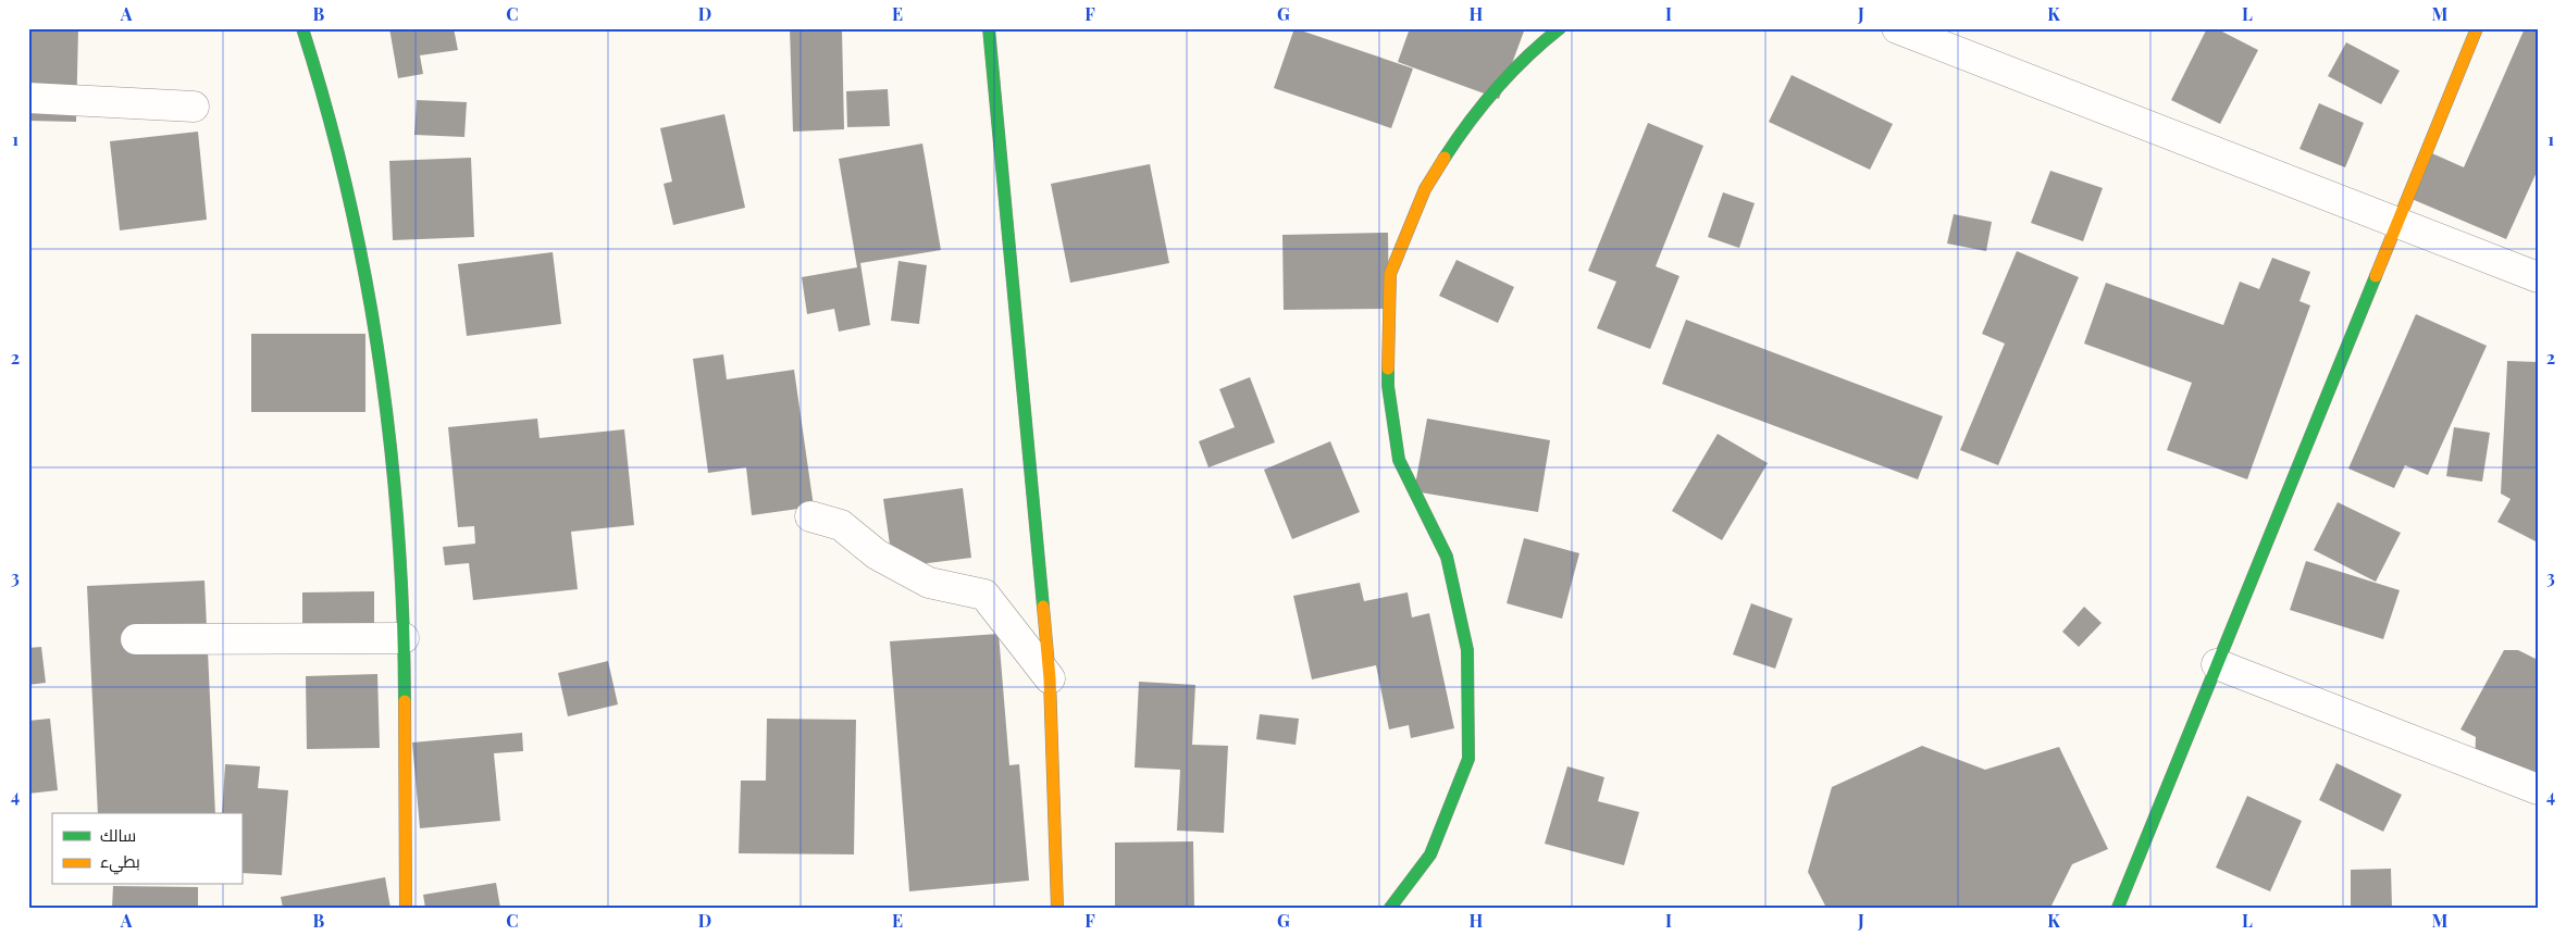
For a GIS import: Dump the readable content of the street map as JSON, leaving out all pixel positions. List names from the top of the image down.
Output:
{
  "legend": ["سالك", "بطيء"],
  "grid": {
    "columns": [
      "A",
      "B",
      "C",
      "D",
      "E",
      "F",
      "G",
      "H",
      "I",
      "J",
      "K",
      "L",
      "M"
    ],
    "rows": [
      "1",
      "2",
      "3",
      "4"
    ]
  }
}
